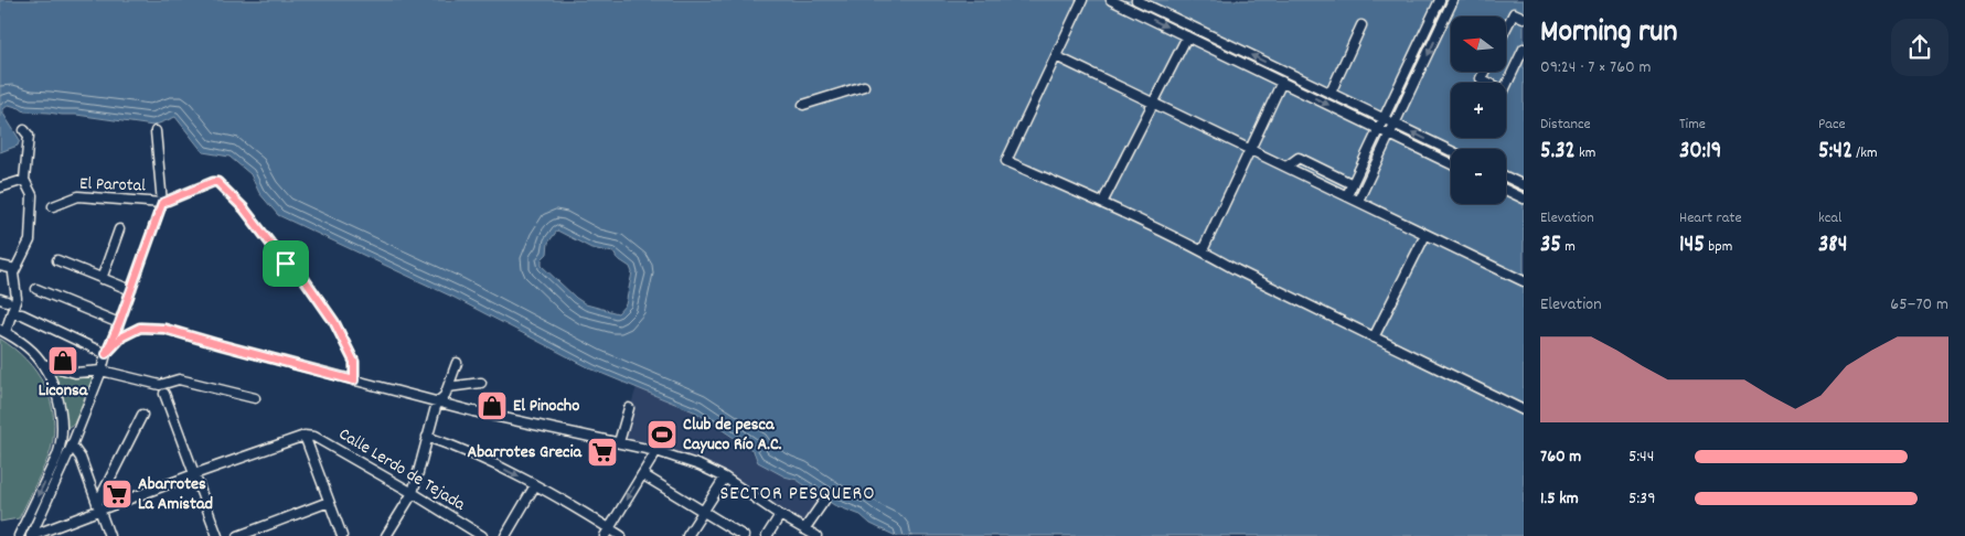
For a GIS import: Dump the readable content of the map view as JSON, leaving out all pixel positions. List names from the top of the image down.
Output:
{
  "streets": {
    "street": ["El Parotal", "Calle Lerdo de Tejada"]
  },
  "districts": ["SECTOR PESQUERO"],
  "places": {
    "shop": ["Liconsa", "El Pinocho"],
    "sports": ["Club de pesca Cayuco Río A.C."],
    "supermarket": ["Abarrotes Grecia", "Abarrotes La Amistad"]
  },
  "north": "left",
  "page": {
    "heading": ["Morning run", "09:24 · 7 × 760 m"],
    "map_buttons": ["+", "−"],
    "stats": [
      ["Distance", "5.32 km"],
      ["Time", "30:19"],
      ["Pace", "5:42 /km"],
      ["Elevation", "35 m"],
      ["Heart rate", "145 bpm"],
      ["kcal", "384"]
    ],
    "chart": ["Elevation", "65–70 m"],
    "list": [
      {
        "name": "760 m",
        "note": "5:44"
      },
      {
        "name": "1.5 km",
        "note": "5:39"
      }
    ]
  }
}
